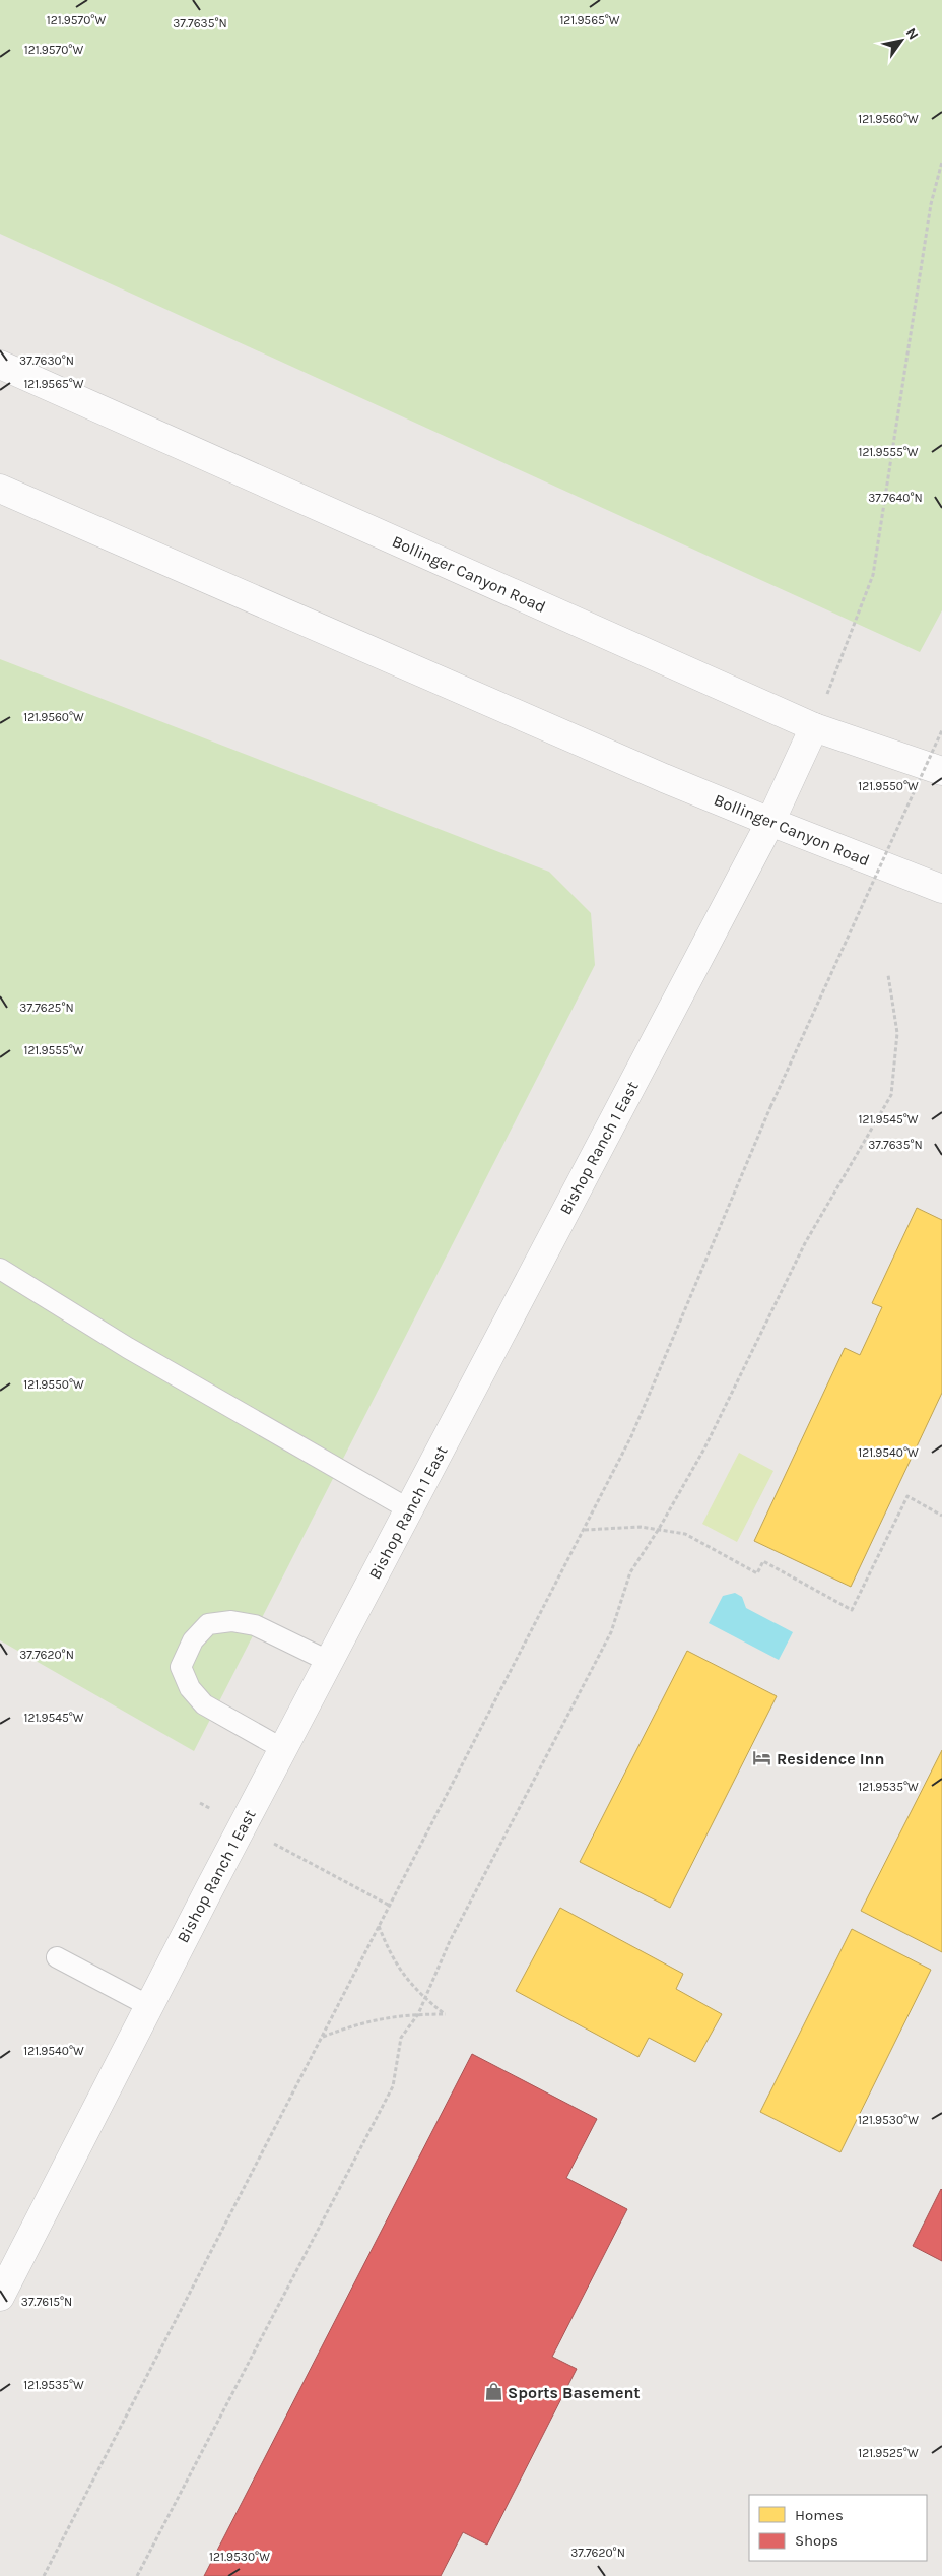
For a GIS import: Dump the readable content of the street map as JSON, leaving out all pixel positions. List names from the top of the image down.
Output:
{
  "streets": {
    "main road": ["Bollinger Canyon Road", "Bishop Ranch 1 East"]
  },
  "crossings": [
    ["Bollinger Canyon Road", "Bishop Ranch 1 East"]
  ],
  "places": {
    "hotel": ["Residence Inn"],
    "shop": ["Sports Basement"]
  },
  "legend": ["Homes", "Shops"],
  "north": "top right",
  "coordinates": [
    "121.9570°W",
    "121.9565°W",
    "37.7635°N",
    "121.9560°W",
    "37.7630°N",
    "121.9555°W",
    "37.7640°N",
    "121.9550°W",
    "37.7625°N",
    "121.9545°W",
    "121.9540°W",
    "37.7620°N",
    "121.9535°W",
    "121.9530°W",
    "37.7615°N",
    "121.9525°W"
  ]
}
